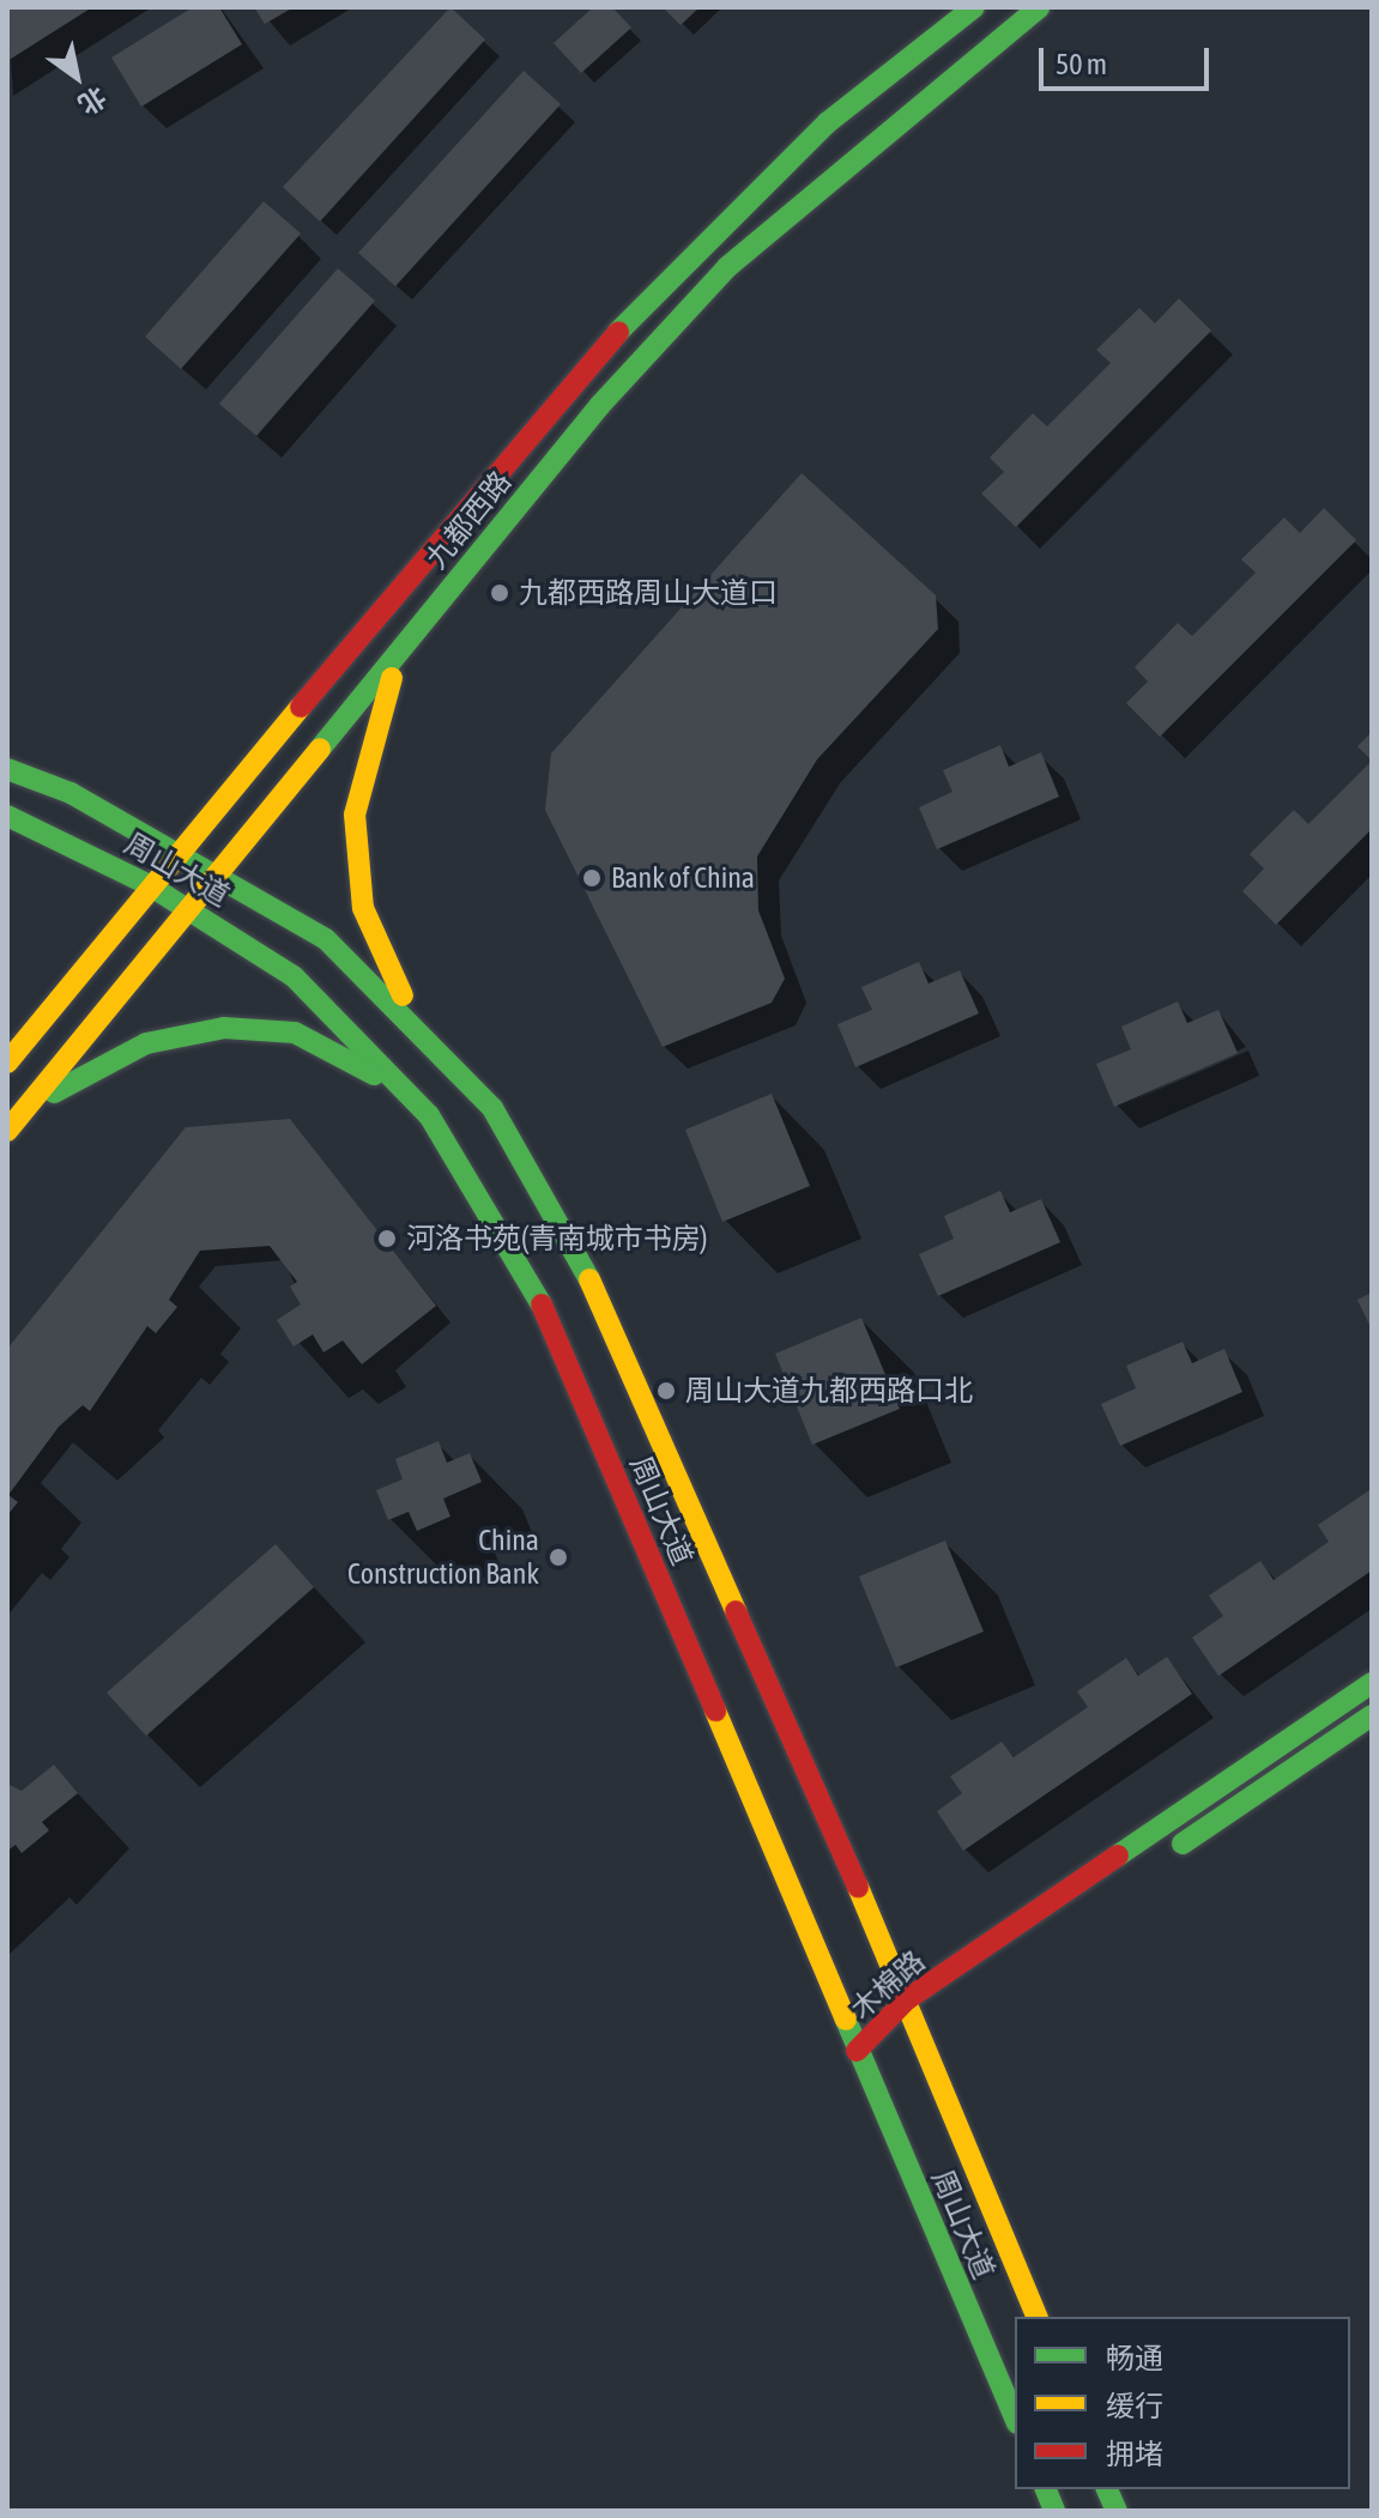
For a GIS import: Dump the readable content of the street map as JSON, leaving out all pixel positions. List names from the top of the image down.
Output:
{
  "streets": {
    "main road": ["九都西路", "周山大道", "木棉路"]
  },
  "crossings": [
    ["九都西路", "周山大道"],
    ["周山大道", "木棉路"]
  ],
  "places": [
    "九都西路周山大道口",
    "Bank of China",
    "河洛书苑(青南城市书房)",
    "周山大道九都西路口北",
    "China Construction Bank"
  ],
  "legend": ["畅通", "缓行", "拥堵"],
  "scale_bar": "50 m",
  "north": "bottom right"
}
